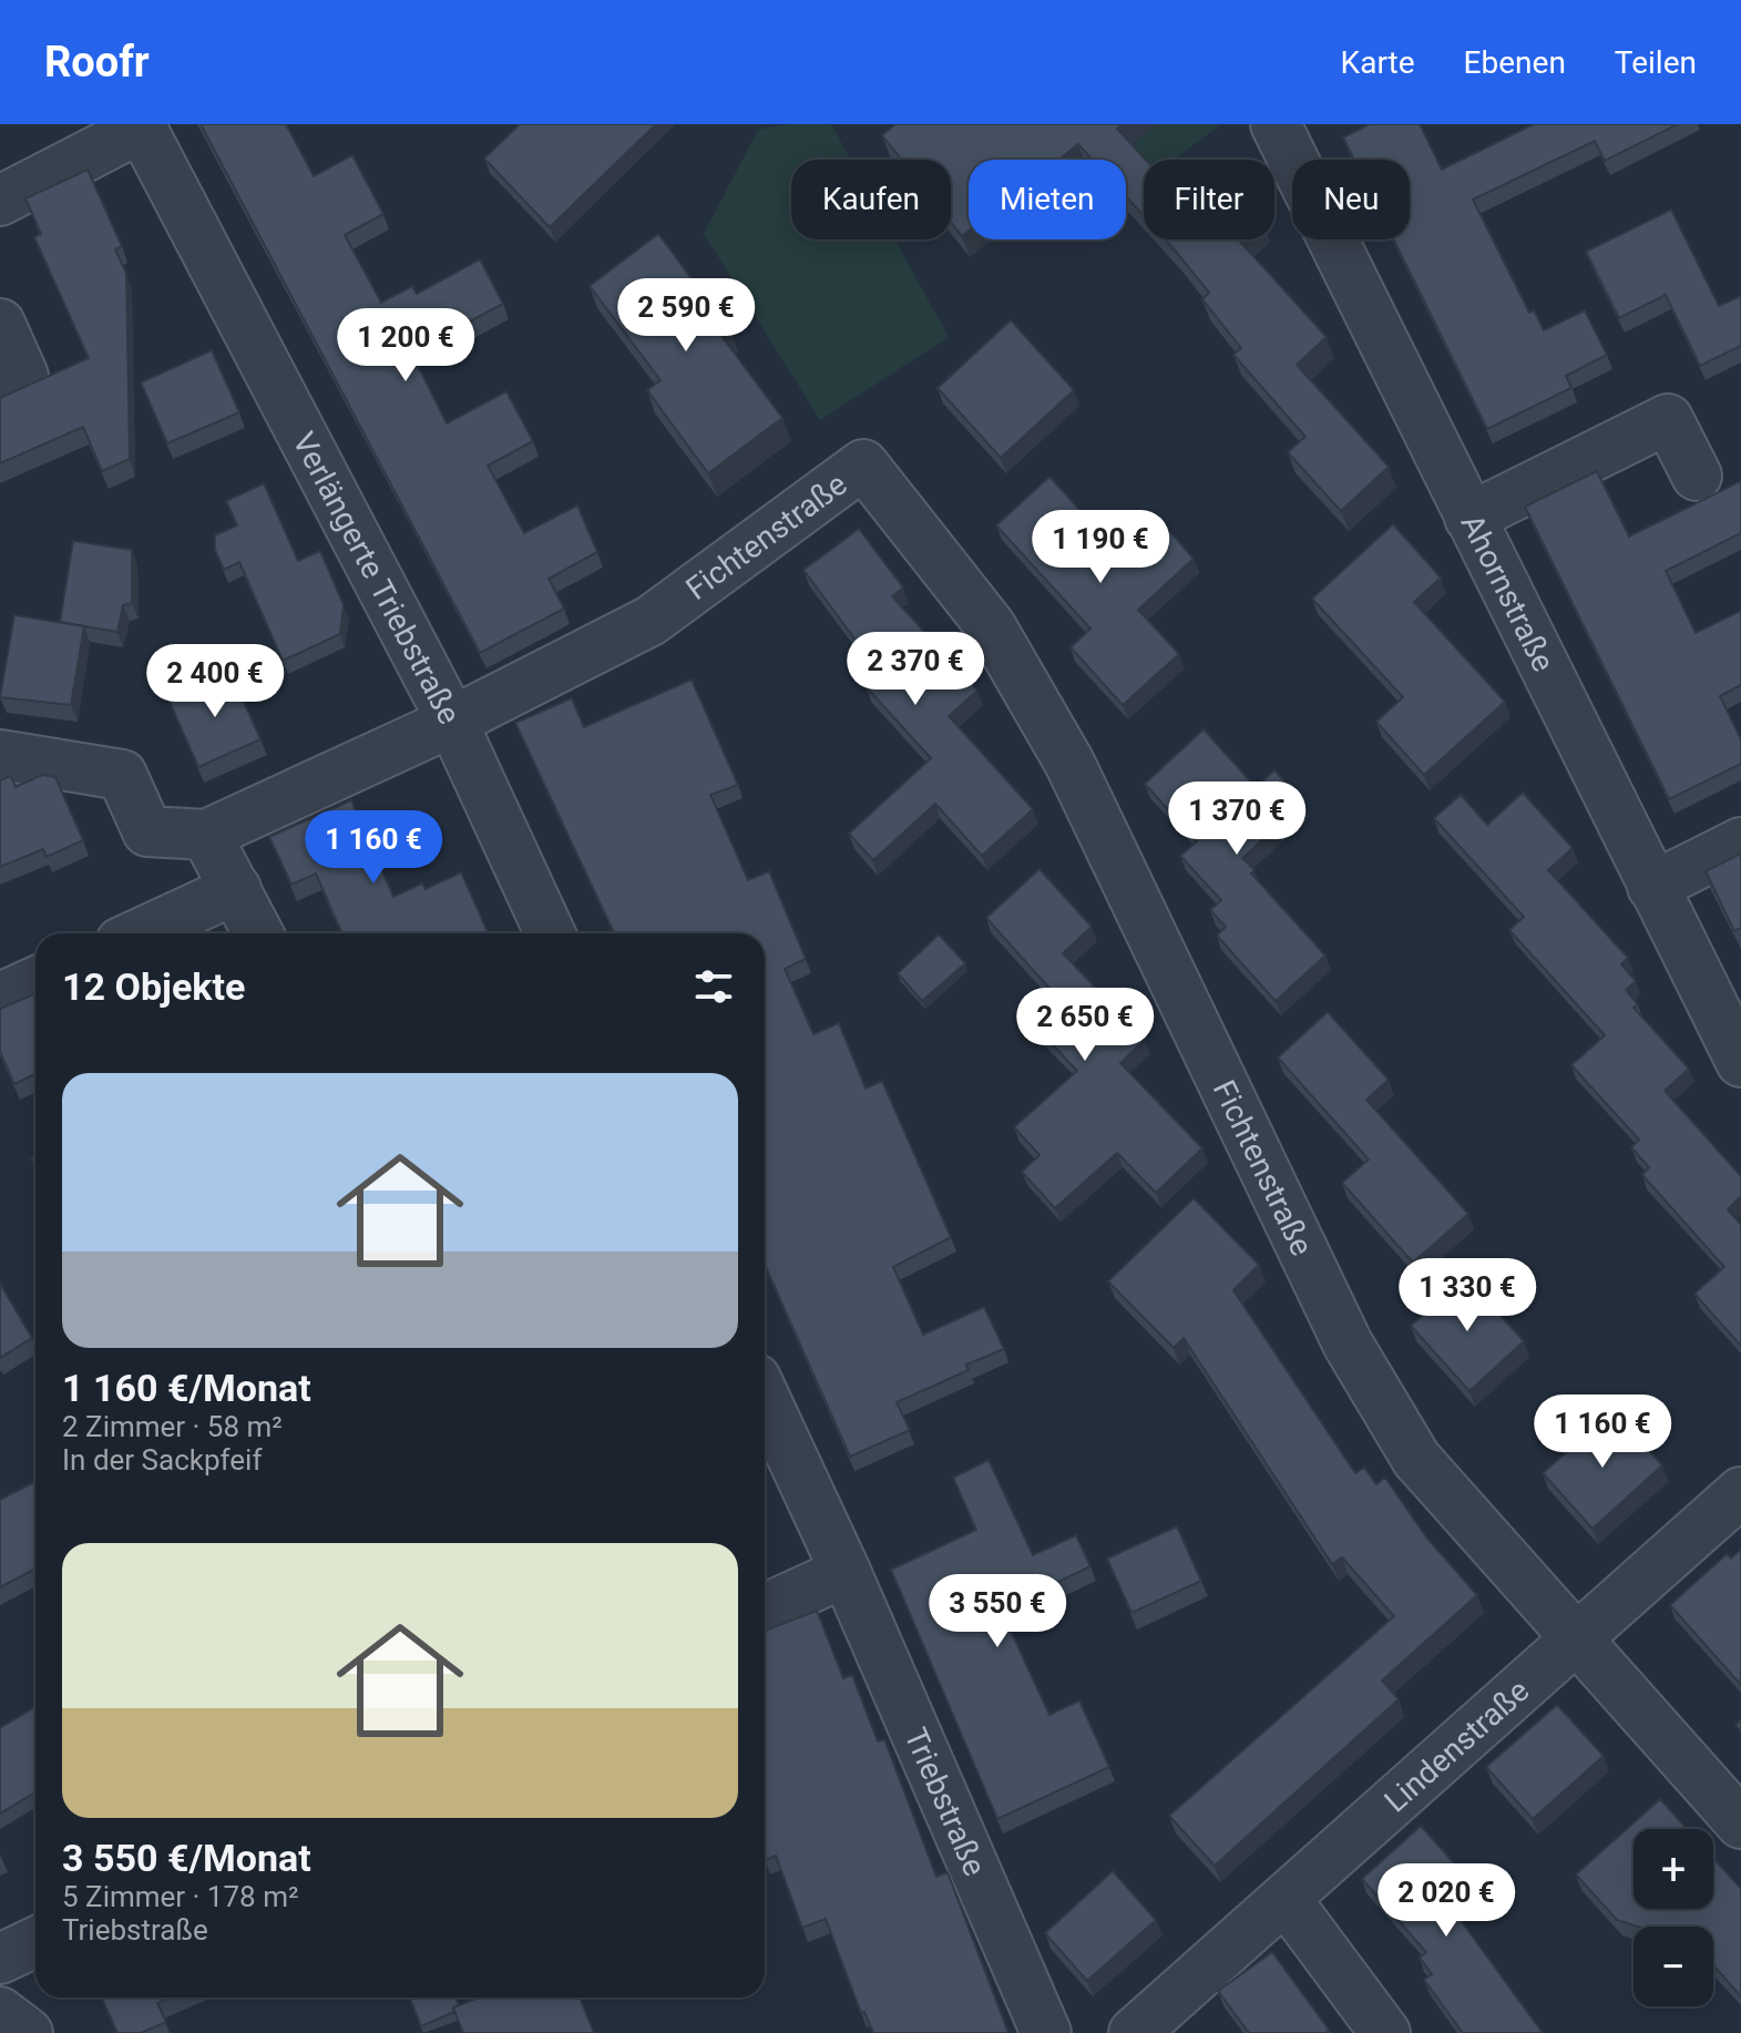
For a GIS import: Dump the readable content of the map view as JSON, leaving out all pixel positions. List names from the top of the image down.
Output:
{
  "streets": {
    "street": [
      "Fichtenstraße",
      "Verlängerte Triebstraße",
      "Ahornstraße",
      "Lindenstraße",
      "Triebstraße"
    ]
  },
  "crossings": [
    ["Fichtenstraße", "Verlängerte Triebstraße"],
    ["Fichtenstraße", "Lindenstraße"]
  ],
  "page": {
    "header": "Roofr",
    "nav": ["Karte", "Ebenen", "Teilen"],
    "chip": [
      "Kaufen",
      "Mieten",
      "Filter",
      "Neu"
    ],
    "price": [
      "2 590 €",
      "1 200 €",
      "1 190 €",
      "2 370 €",
      "2 400 €",
      "1 370 €",
      "1 160 €",
      "2 650 €",
      "1 330 €",
      "1 160 €",
      "3 550 €",
      "2 020 €"
    ],
    "heading": "12 Objekte",
    "list": [
      {
        "name": "1 160 €/Monat",
        "note": "2 Zimmer · 58 m² · In der Sackpfeif"
      },
      {
        "name": "3 550 €/Monat",
        "note": "5 Zimmer · 178 m² · Triebstraße"
      }
    ],
    "map_buttons": ["+", "−"]
  }
}
